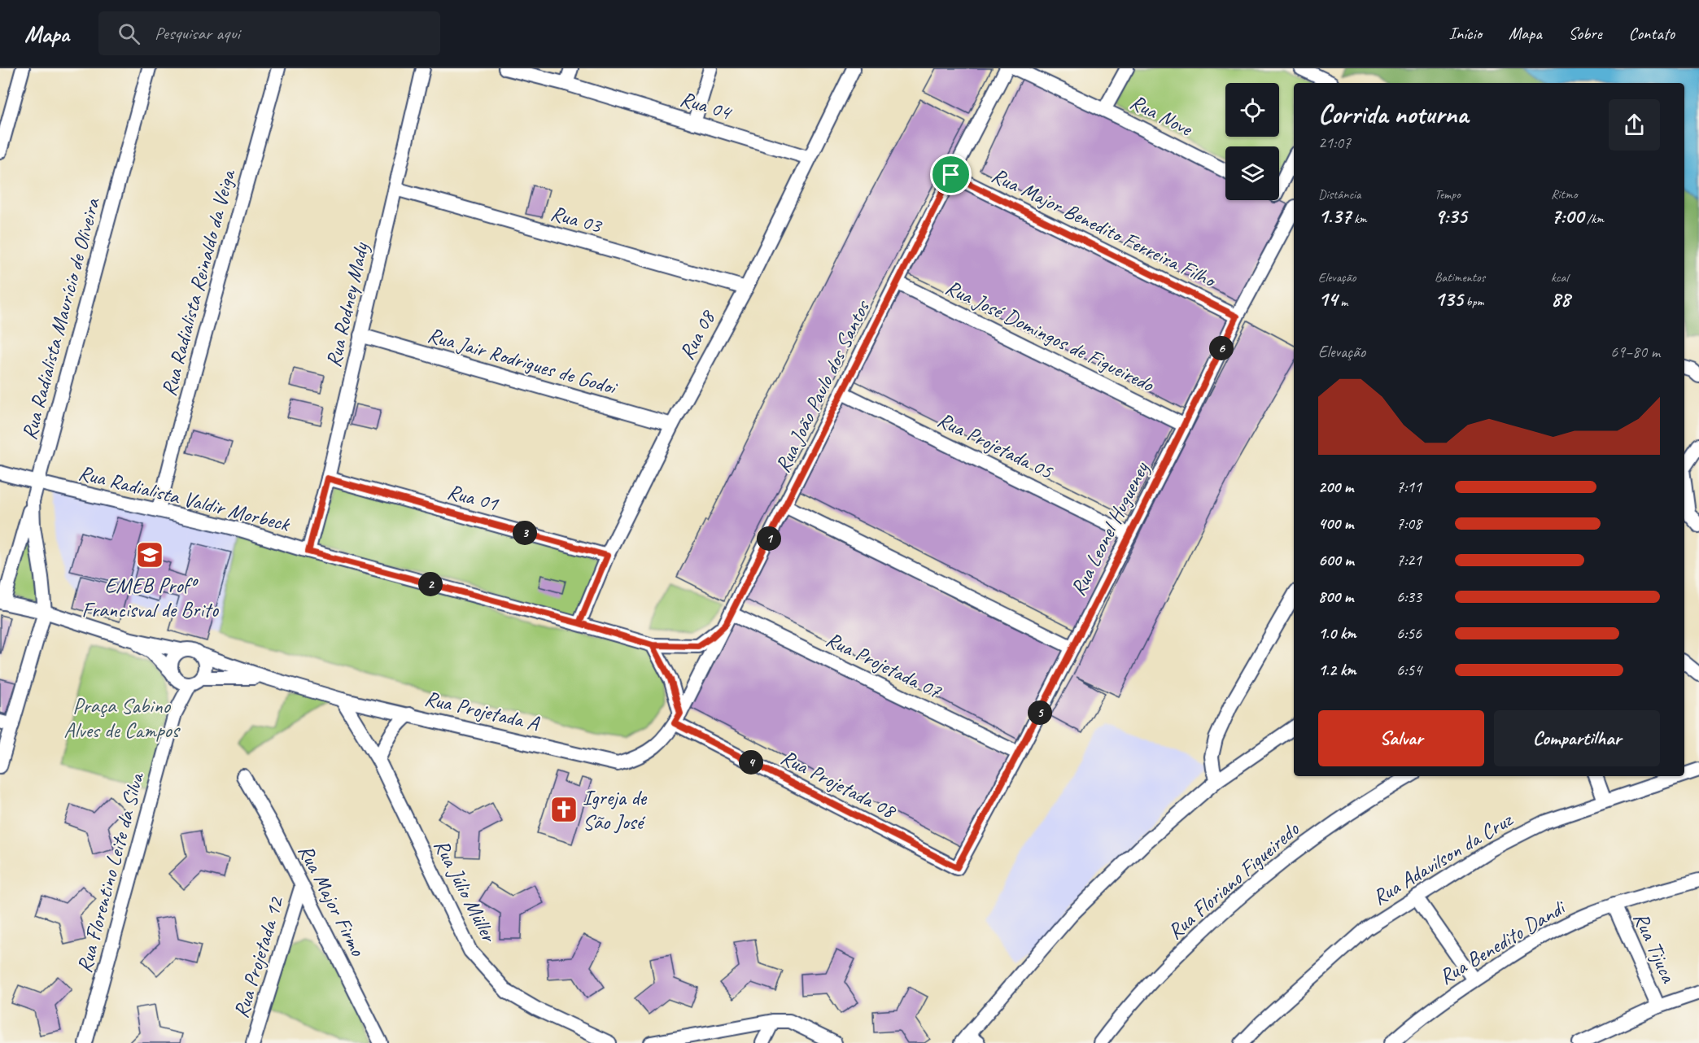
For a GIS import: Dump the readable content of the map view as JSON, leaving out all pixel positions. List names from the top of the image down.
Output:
{
  "streets": {
    "street": [
      "Rua 04",
      "Rua Nove",
      "Rua 03",
      "Rua Major Benedito Ferreira Filho",
      "Rua Radialista Reinaldo da Veiga",
      "Rua Rodney Mady",
      "Rua Radialista Maurício de Oliveira",
      "Rua 08",
      "Rua José Domingos de Figueiredo",
      "Rua Jair Rodrigues de Godoi",
      "Rua João Paulo dos Santos",
      "Rua Projetada 05",
      "Rua 01",
      "Rua Radialista Valdir Morbeck",
      "Rua Leonel Hugueney",
      "Rua Projetada 07",
      "Rua Projetada A",
      "Rua Projetada 08",
      "Rua Adavilson da Cruz",
      "Rua Florentino Leite da Silva",
      "Rua Floriano Figueiredo",
      "Rua Júlio Müller",
      "Rua Major Firmo",
      "Rua Benedito Dandi",
      "Rua Tijuca",
      "Rua Projetada 12"
    ]
  },
  "crossings": [
    ["Rua 04", "Rua 08"],
    ["Rua 03", "Rua Rodney Mady"],
    ["Rua 03", "Rua 08"],
    ["Rua Major Benedito Ferreira Filho", "Rua João Paulo dos Santos"],
    ["Rua Major Benedito Ferreira Filho", "Rua Leonel Hugueney"],
    ["Rua Radialista Reinaldo da Veiga", "Rua Radialista Valdir Morbeck"],
    ["Rua Rodney Mady", "Rua Jair Rodrigues de Godoi"],
    ["Rua Rodney Mady", "Rua 01"],
    ["Rua Rodney Mady", "Rua Radialista Valdir Morbeck"],
    ["Rua Radialista Maurício de Oliveira", "Rua Radialista Valdir Morbeck"],
    ["Rua 08", "Rua Jair Rodrigues de Godoi"],
    ["Rua 08", "Rua 01"],
    ["Rua 08", "Rua Radialista Valdir Morbeck"],
    ["Rua José Domingos de Figueiredo", "Rua João Paulo dos Santos"],
    ["Rua José Domingos de Figueiredo", "Rua Leonel Hugueney"],
    ["Rua João Paulo dos Santos", "Rua Projetada 05"],
    ["Rua João Paulo dos Santos", "Rua Projetada 07"],
    ["Rua João Paulo dos Santos", "Rua Projetada A"],
    ["Rua João Paulo dos Santos", "Rua Projetada 08"],
    ["Rua Projetada 05", "Rua Leonel Hugueney"],
    ["Rua Leonel Hugueney", "Rua Projetada 07"],
    ["Rua Leonel Hugueney", "Rua Projetada 08"],
    ["Rua Projetada A", "Rua Projetada 08"],
    ["Rua Projetada A", "Rua Florentino Leite da Silva"],
    ["Rua Projetada A", "Rua Júlio Müller"],
    ["Rua Major Firmo", "Rua Projetada 12"],
    ["Rua Benedito Dandi", "Rua Tijuca"]
  ],
  "parks": ["Praça Sabino Alves de Campos"],
  "places": {
    "school or university": ["EMEB Profº Francisval de Brito"],
    "church": ["Igreja de São José"]
  },
  "page": {
    "header": "Mapa",
    "search": "Pesquisar aqui",
    "nav": [
      "Início",
      "Mapa",
      "Sobre",
      "Contato"
    ],
    "heading": ["Corrida noturna", "21:07"],
    "stats": [
      ["Distância", "1.37 km"],
      ["Tempo", "9:35"],
      ["Ritmo", "7:00 /km"],
      ["Elevação", "14 m"],
      ["Batimentos", "135 bpm"],
      ["kcal", "88"]
    ],
    "chart": ["Elevação", "69–80 m"],
    "pins": [
      "6",
      "3",
      "1",
      "2",
      "5",
      "4"
    ],
    "list": [
      {
        "name": "200 m",
        "note": "7:11"
      },
      {
        "name": "400 m",
        "note": "7:08"
      },
      {
        "name": "600 m",
        "note": "7:21"
      },
      {
        "name": "800 m",
        "note": "6:33"
      },
      {
        "name": "1.0 km",
        "note": "6:56"
      },
      {
        "name": "1.2 km",
        "note": "6:54"
      }
    ],
    "buttons": ["Salvar", "Compartilhar"]
  }
}
